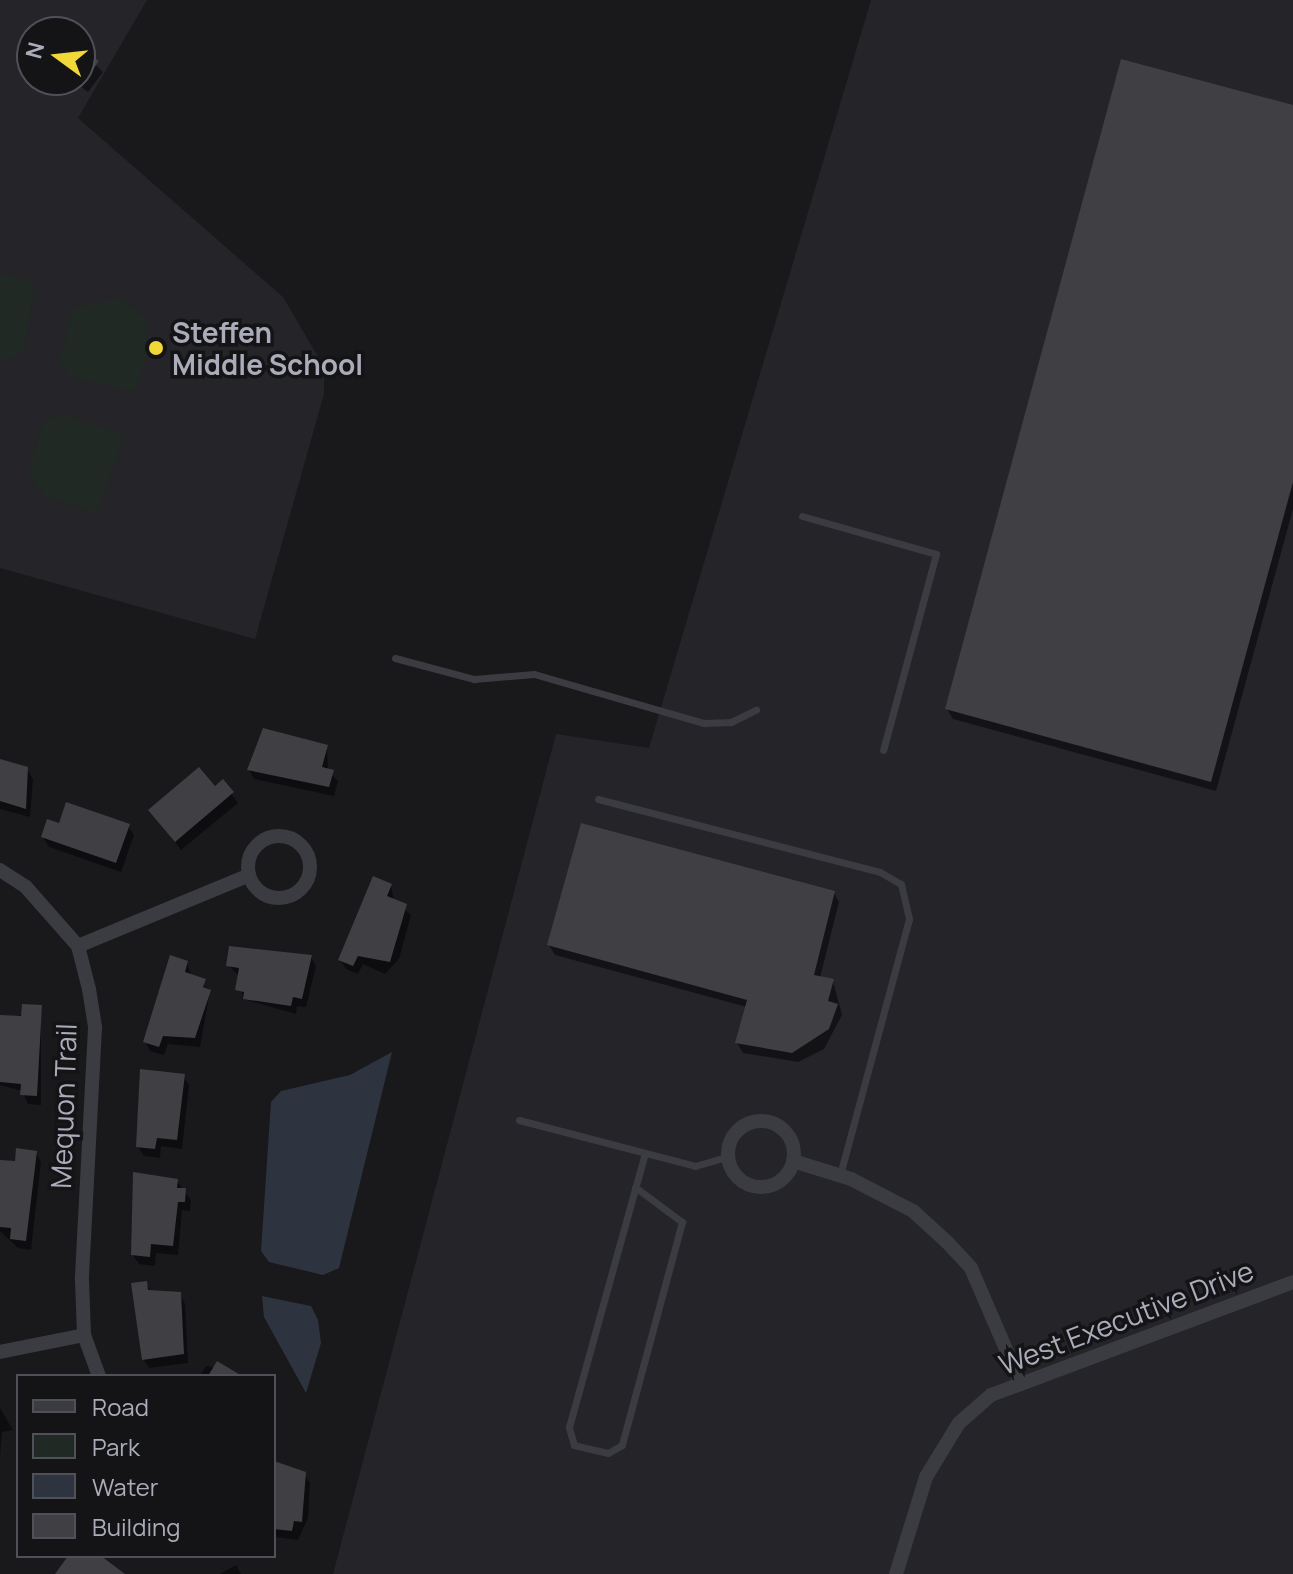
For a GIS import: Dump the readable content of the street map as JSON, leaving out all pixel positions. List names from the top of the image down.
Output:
{
  "streets": {
    "street": ["Mequon Trail", "West Executive Drive"]
  },
  "places": ["Steffen Middle School"],
  "legend": [
    "Road",
    "Park",
    "Water",
    "Building"
  ],
  "north": "left"
}
